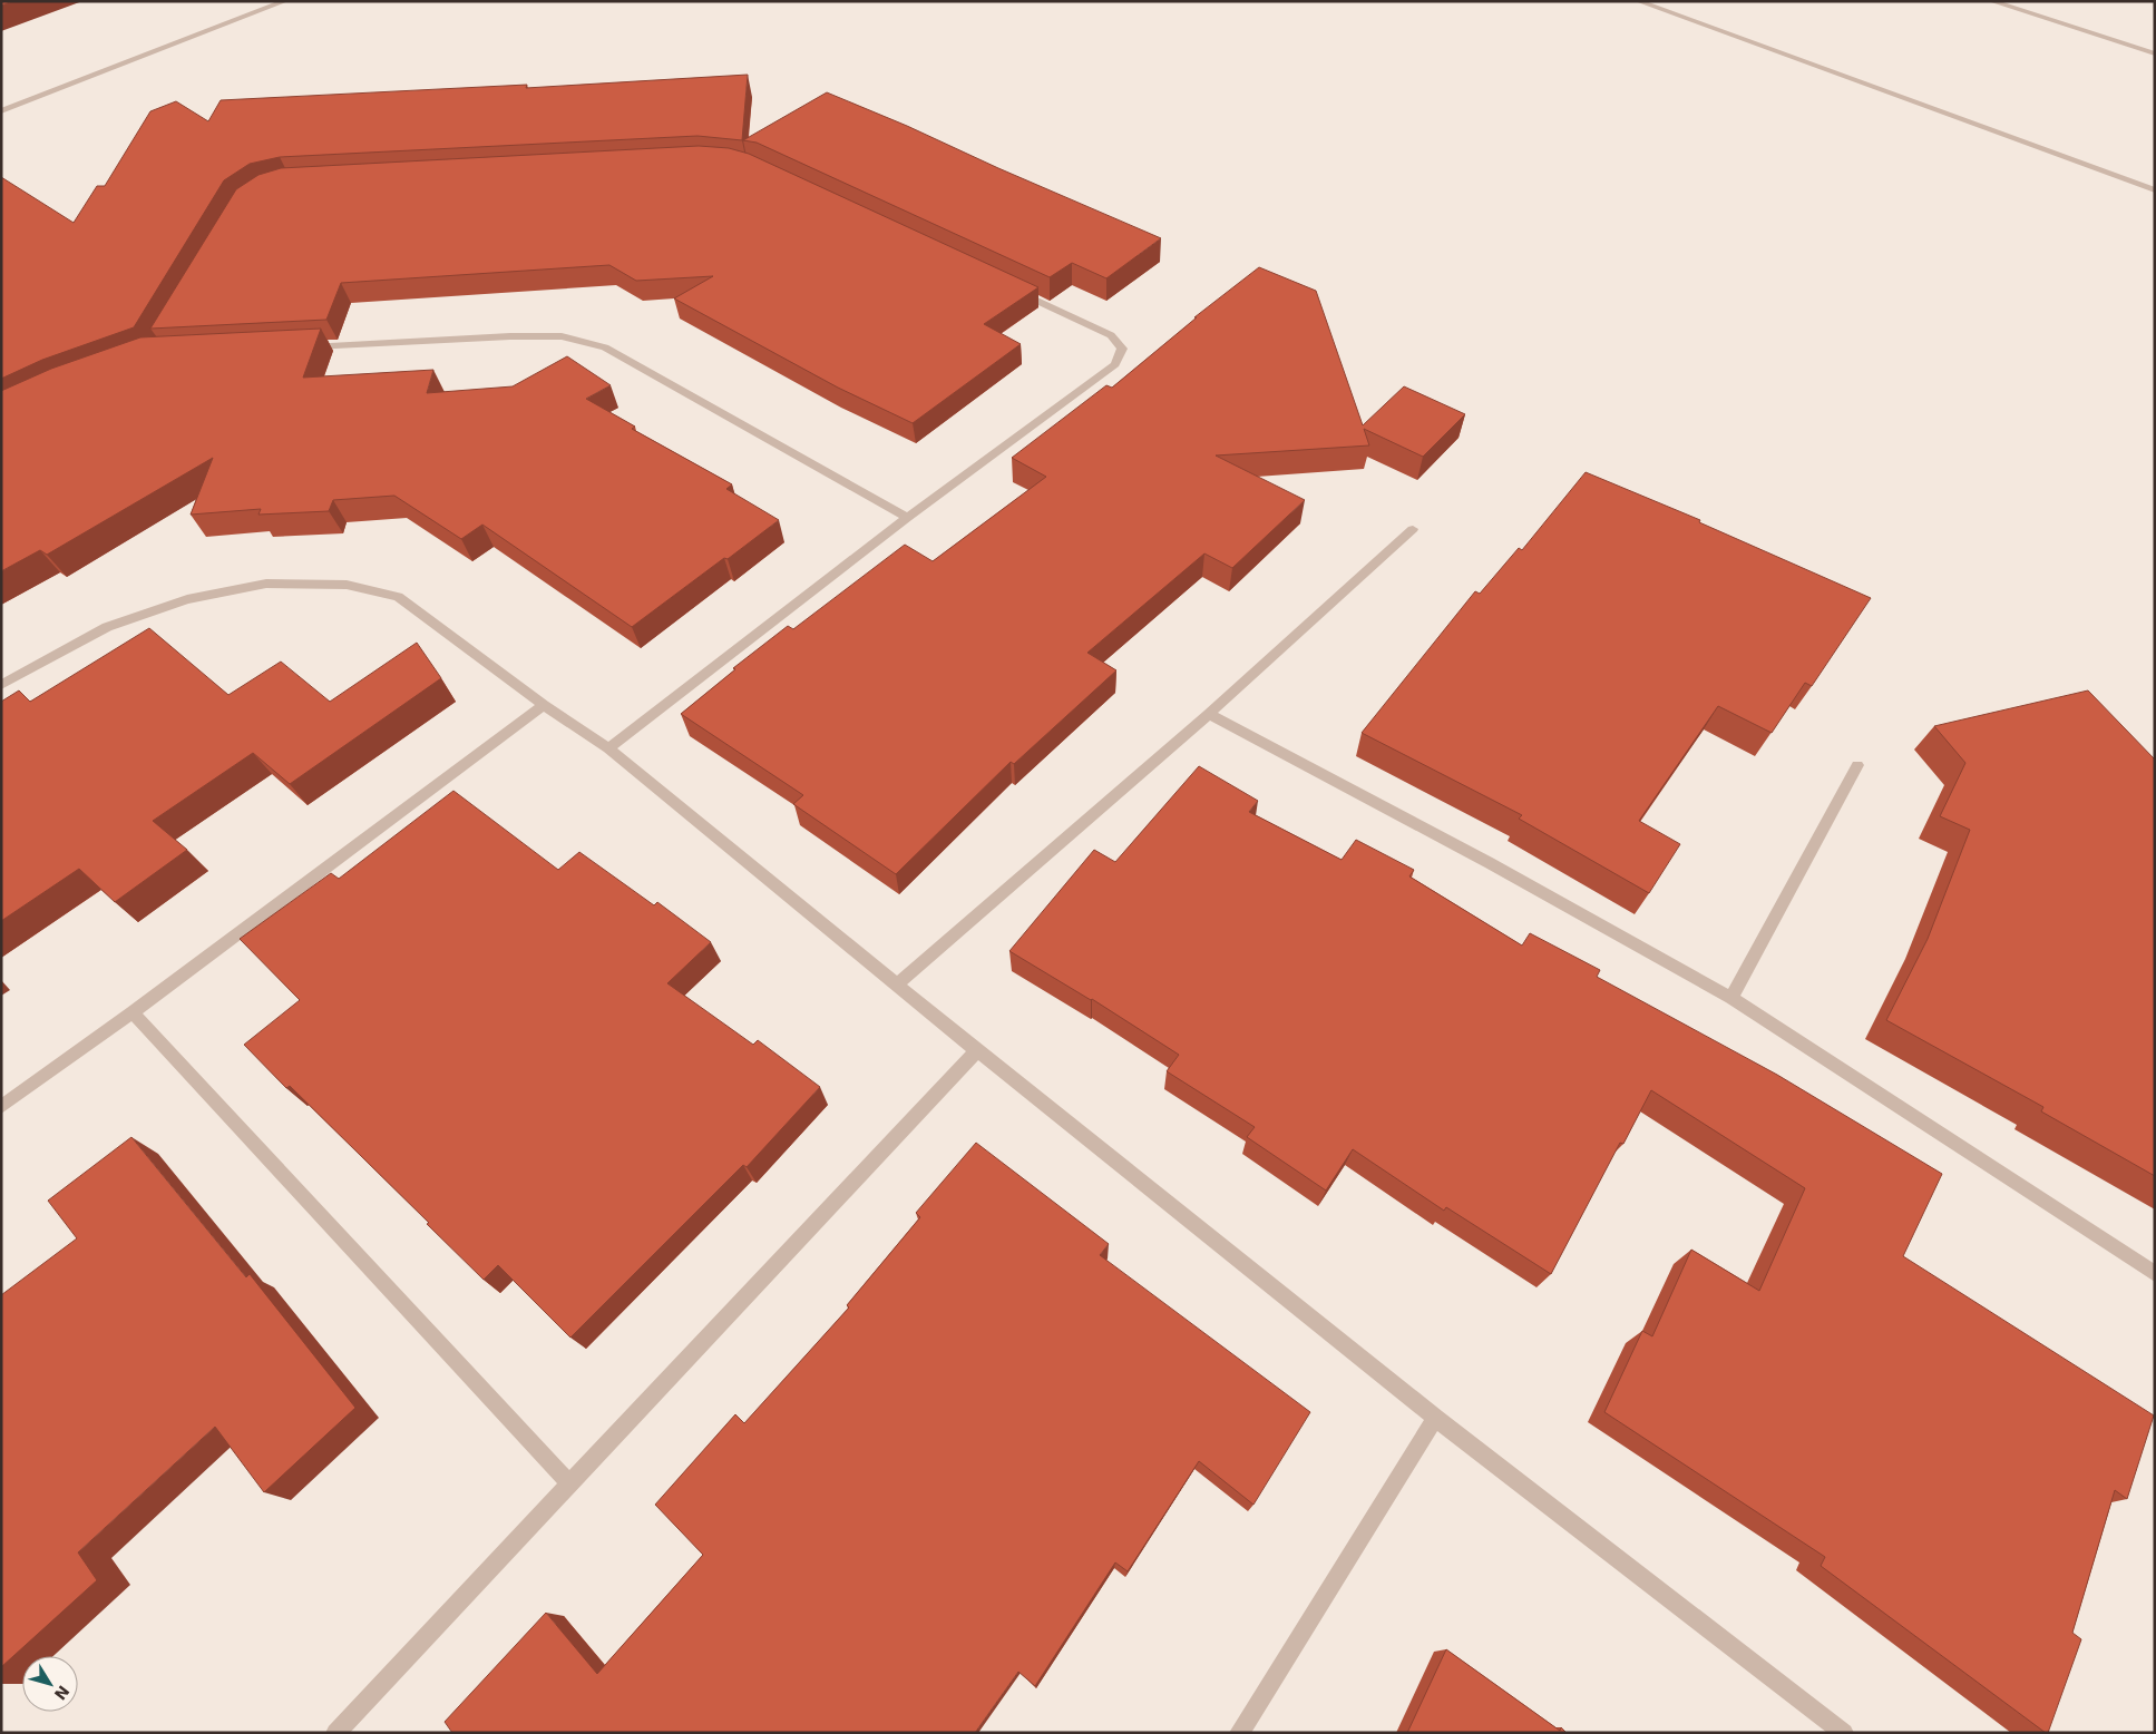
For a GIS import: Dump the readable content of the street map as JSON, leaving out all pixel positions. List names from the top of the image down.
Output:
{
  "north": "bottom right"
}
